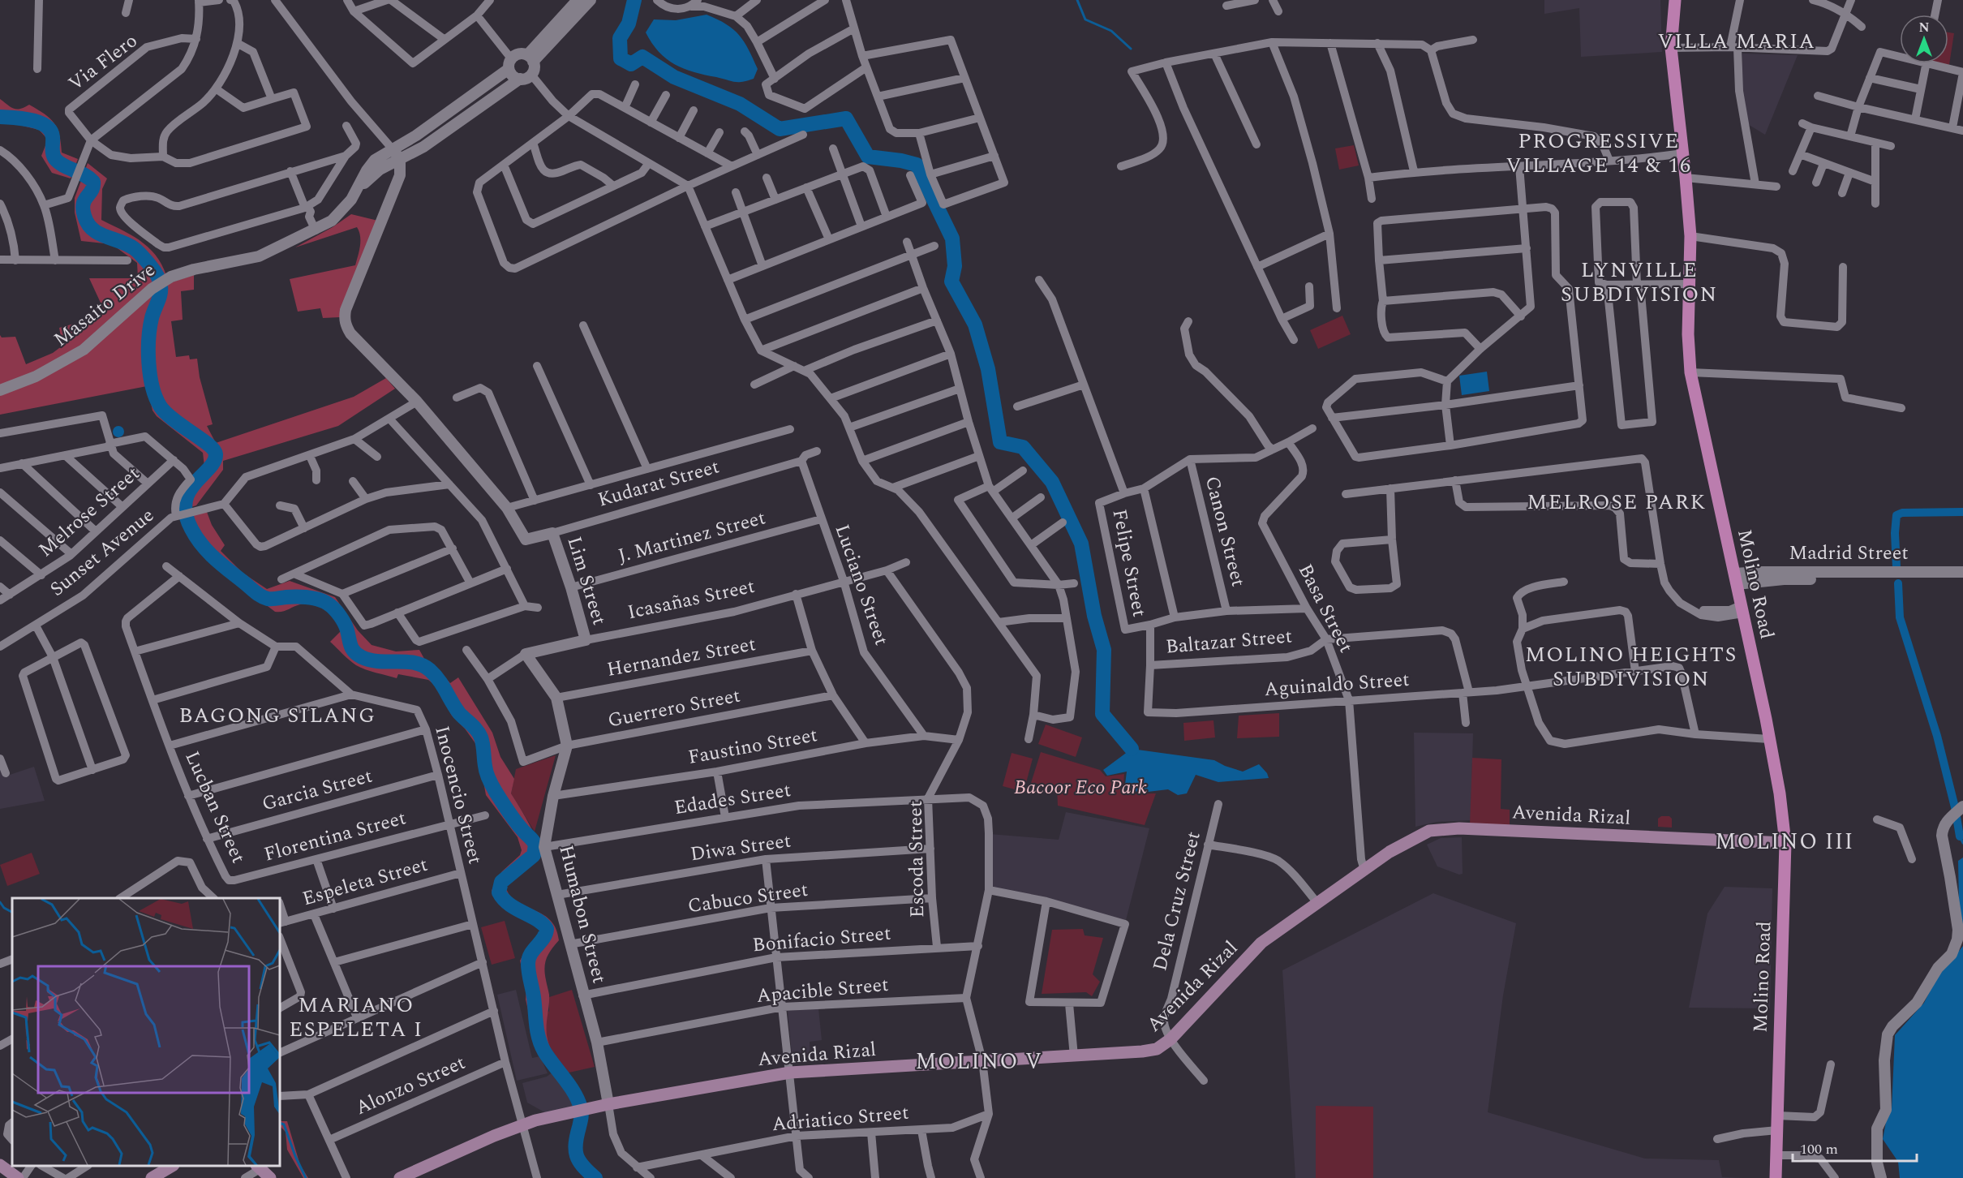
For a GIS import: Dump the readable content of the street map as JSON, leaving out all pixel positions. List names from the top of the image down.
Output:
{
  "streets": {
    "main road": ["Molino Road", "Avenida Rizal"],
    "street": [
      "Via Flero",
      "Masaito Drive",
      "Kudarat Street",
      "Melrose Street",
      "Canon Street",
      "J. Martinez Street",
      "Sunset Avenue",
      "Madrid Street",
      "Felipe Street",
      "Lim Street",
      "Luciano Street",
      "Icasañas Street",
      "Basa Street",
      "Baltazar Street",
      "Hernandez Street",
      "Aguinaldo Street",
      "Guerrero Street",
      "Faustino Street",
      "Garcia Street",
      "Inocencio Street",
      "Edades Street",
      "Lucban Street",
      "Florentina Street",
      "Diwa Street",
      "Escoda Street",
      "Espeleta Street",
      "Cabuco Street",
      "Dela Cruz Street",
      "Humabon Street",
      "Bonifacio Street",
      "Apacible Street",
      "Alonzo Street",
      "Adriatico Street"
    ]
  },
  "crossings": [
    ["Kudarat Street", "Lim Street"],
    ["Kudarat Street", "Luciano Street"],
    ["J. Martinez Street", "Lim Street"],
    ["J. Martinez Street", "Luciano Street"],
    ["Madrid Street", "Molino Road"],
    ["Lim Street", "Icasañas Street"],
    ["Molino Road", "Avenida Rizal"],
    ["Luciano Street", "Icasañas Street"],
    ["Luciano Street", "Faustino Street"],
    ["Icasañas Street", "Guerrero Street"],
    ["Icasañas Street", "Escoda Street"],
    ["Icasañas Street", "Humabon Street"],
    ["Basa Street", "Baltazar Street"],
    ["Basa Street", "Aguinaldo Street"],
    ["Basa Street", "Avenida Rizal"],
    ["Baltazar Street", "Aguinaldo Street"],
    ["Hernandez Street", "Humabon Street"],
    ["Guerrero Street", "Humabon Street"],
    ["Faustino Street", "Escoda Street"],
    ["Faustino Street", "Humabon Street"],
    ["Garcia Street", "Inocencio Street"],
    ["Garcia Street", "Lucban Street"],
    ["Inocencio Street", "Lucban Street"],
    ["Inocencio Street", "Avenida Rizal"],
    ["Inocencio Street", "Florentina Street"],
    ["Inocencio Street", "Espeleta Street"],
    ["Inocencio Street", "Alonzo Street"],
    ["Edades Street", "Escoda Street"],
    ["Edades Street", "Humabon Street"],
    ["Edades Street", "Bonifacio Street"],
    ["Edades Street", "Apacible Street"],
    ["Lucban Street", "Florentina Street"],
    ["Avenida Rizal", "Dela Cruz Street"],
    ["Avenida Rizal", "Humabon Street"],
    ["Diwa Street", "Escoda Street"],
    ["Diwa Street", "Humabon Street"],
    ["Escoda Street", "Cabuco Street"],
    ["Escoda Street", "Bonifacio Street"],
    ["Cabuco Street", "Humabon Street"],
    ["Humabon Street", "Bonifacio Street"],
    ["Humabon Street", "Apacible Street"],
    ["Humabon Street", "Adriatico Street"]
  ],
  "districts": [
    "VILLA MARIA",
    "PROGRESSIVE VILLAGE 14 & 16",
    "LYNVILLE SUBDIVISION",
    "MELROSE PARK",
    "MOLINO HEIGHTS SUBDIVISION",
    "BAGONG SILANG",
    "MOLINO III",
    "MARIANO ESPELETA I",
    "MOLINO V"
  ],
  "parks": ["Bacoor Eco Park"],
  "scale_bar": "100 m",
  "north": "top"
}
